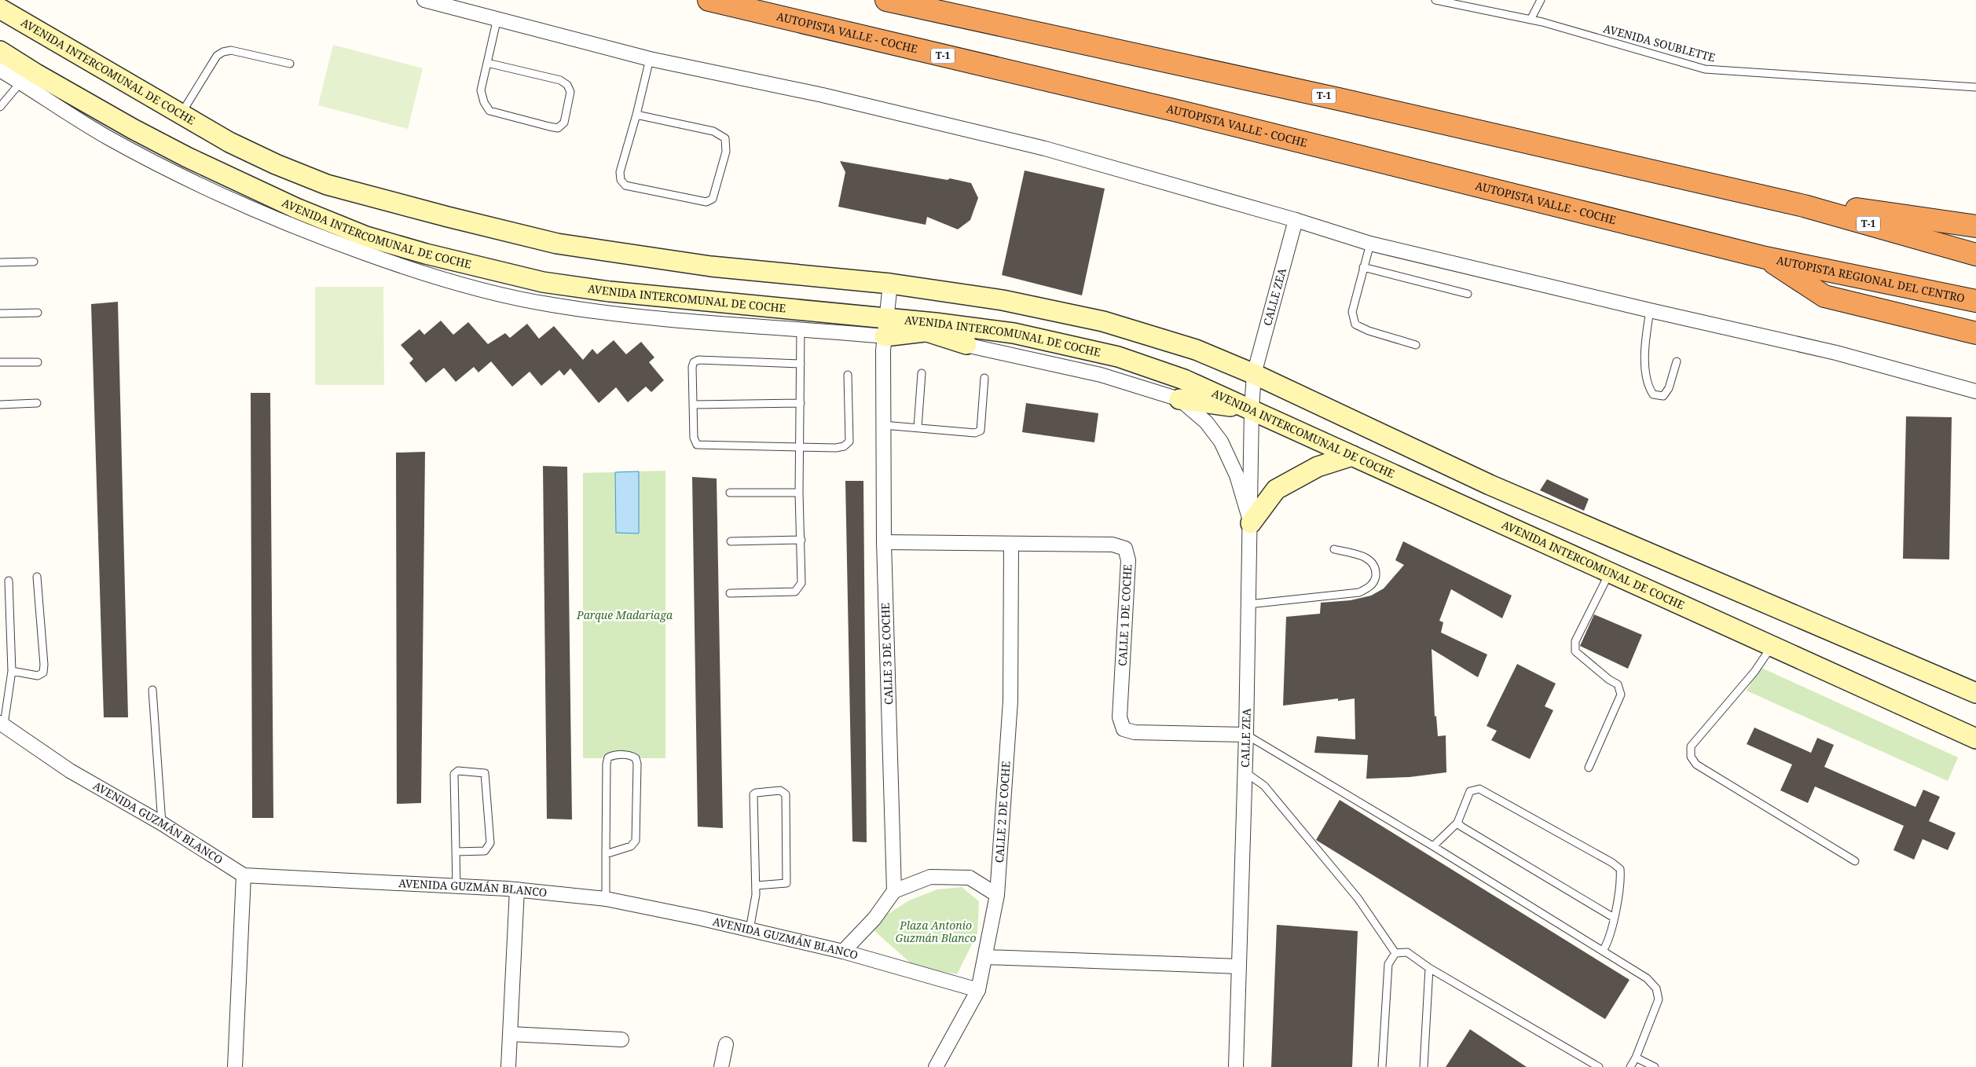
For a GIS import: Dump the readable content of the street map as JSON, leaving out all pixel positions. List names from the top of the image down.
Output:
{
  "streets": {
    "highway": ["AUTOPISTA VALLE - COCHE", "T-1", "AUTOPISTA REGIONAL DEL CENTRO"],
    "main road": ["AVENIDA INTERCOMUNAL DE COCHE"],
    "street": [
      "CALLE ZEA",
      "CALLE 1 DE COCHE",
      "CALLE 3 DE COCHE",
      "CALLE 2 DE COCHE",
      "AVENIDA GUZMÁN BLANCO"
    ],
    "lane": ["AVENIDA SOUBLETTE"]
  },
  "crossings": [
    ["AUTOPISTA VALLE - COCHE", "AUTOPISTA REGIONAL DEL CENTRO"],
    ["AVENIDA INTERCOMUNAL DE COCHE", "CALLE ZEA"],
    ["AVENIDA INTERCOMUNAL DE COCHE", "CALLE 3 DE COCHE"],
    ["CALLE ZEA", "CALLE 1 DE COCHE"],
    ["CALLE 1 DE COCHE", "CALLE 3 DE COCHE"],
    ["CALLE 1 DE COCHE", "CALLE 2 DE COCHE"],
    ["CALLE 2 DE COCHE", "AVENIDA GUZMÁN BLANCO"]
  ],
  "parks": ["Parque Madariaga", "Plaza Antonio Guzmán Blanco"]
}
